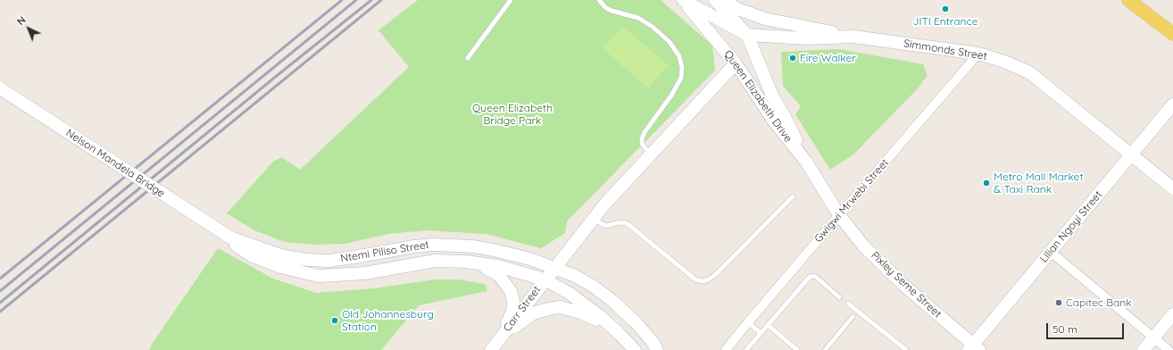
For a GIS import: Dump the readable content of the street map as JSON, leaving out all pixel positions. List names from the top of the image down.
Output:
{
  "streets": {
    "street": [
      "Simmonds Street",
      "Queen Elizabeth Drive",
      "Nelson Mandela Bridge",
      "Gwigwi Mrwebi Street",
      "Lilian Ngoyi Street",
      "Ntemi Piliso Street",
      "Pixley Seme Street",
      "Carr Street"
    ]
  },
  "crossings": [
    ["Simmonds Street", "Queen Elizabeth Drive"],
    ["Simmonds Street", "Gwigwi Mrwebi Street"],
    ["Simmonds Street", "Lilian Ngoyi Street"],
    ["Queen Elizabeth Drive", "Gwigwi Mrwebi Street"],
    ["Queen Elizabeth Drive", "Pixley Seme Street"],
    ["Queen Elizabeth Drive", "Carr Street"],
    ["Nelson Mandela Bridge", "Ntemi Piliso Street"],
    ["Gwigwi Mrwebi Street", "Pixley Seme Street"],
    ["Lilian Ngoyi Street", "Pixley Seme Street"],
    ["Ntemi Piliso Street", "Carr Street"]
  ],
  "parks": ["Queen Elizabeth Bridge Park"],
  "places": [
    "JITI Entrance",
    "Fire Walker",
    "Metro Mall Market & Taxi Rank",
    "Capitec Bank",
    "Old Johannesburg Station"
  ],
  "scale_bar": "50 m",
  "north": "top left"
}
